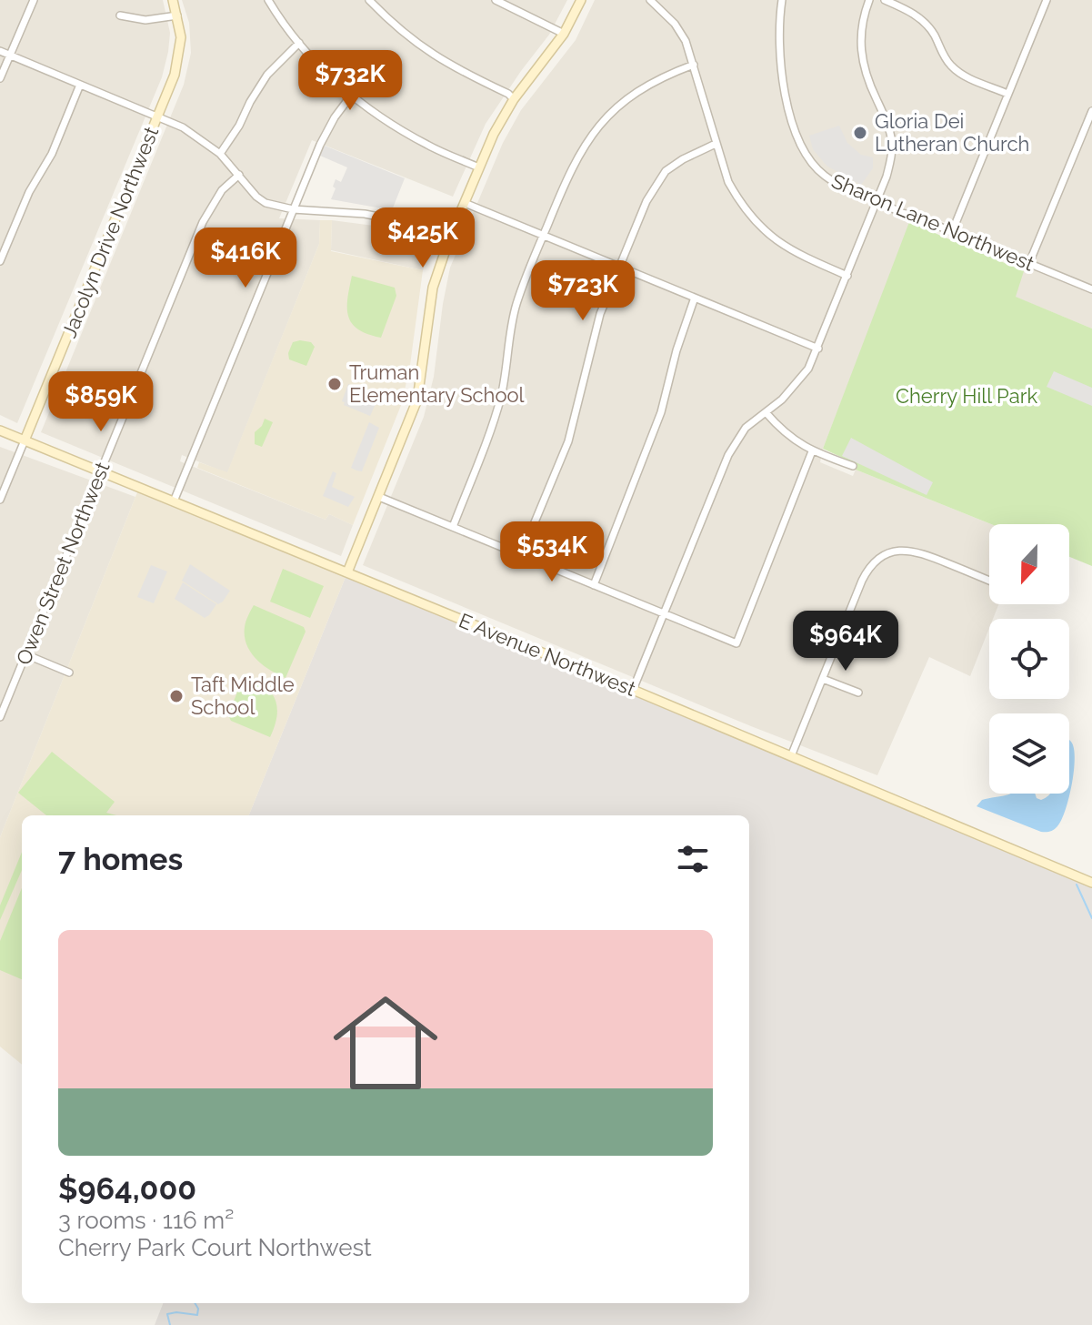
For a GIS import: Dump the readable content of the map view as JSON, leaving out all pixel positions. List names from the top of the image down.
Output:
{
  "streets": {
    "street": [
      "Sharon Lane Northwest",
      "Jacolyn Drive Northwest",
      "Owen Street Northwest",
      "E Avenue Northwest"
    ]
  },
  "crossings": [
    ["Jacolyn Drive Northwest", "E Avenue Northwest"],
    ["Owen Street Northwest", "E Avenue Northwest"]
  ],
  "parks": ["Cherry Hill Park"],
  "places": ["Gloria Dei Lutheran Church", "Truman Elementary School", "Taft Middle School"],
  "north": "bottom",
  "page": {
    "price": [
      "$732K",
      "$425K",
      "$416K",
      "$723K",
      "$859K",
      "$534K",
      "$964K"
    ],
    "heading": "7 homes",
    "list": [
      {
        "name": "$964,000",
        "note": "3 rooms · 116 m² · Cherry Park Court Northwest"
      }
    ]
  }
}
